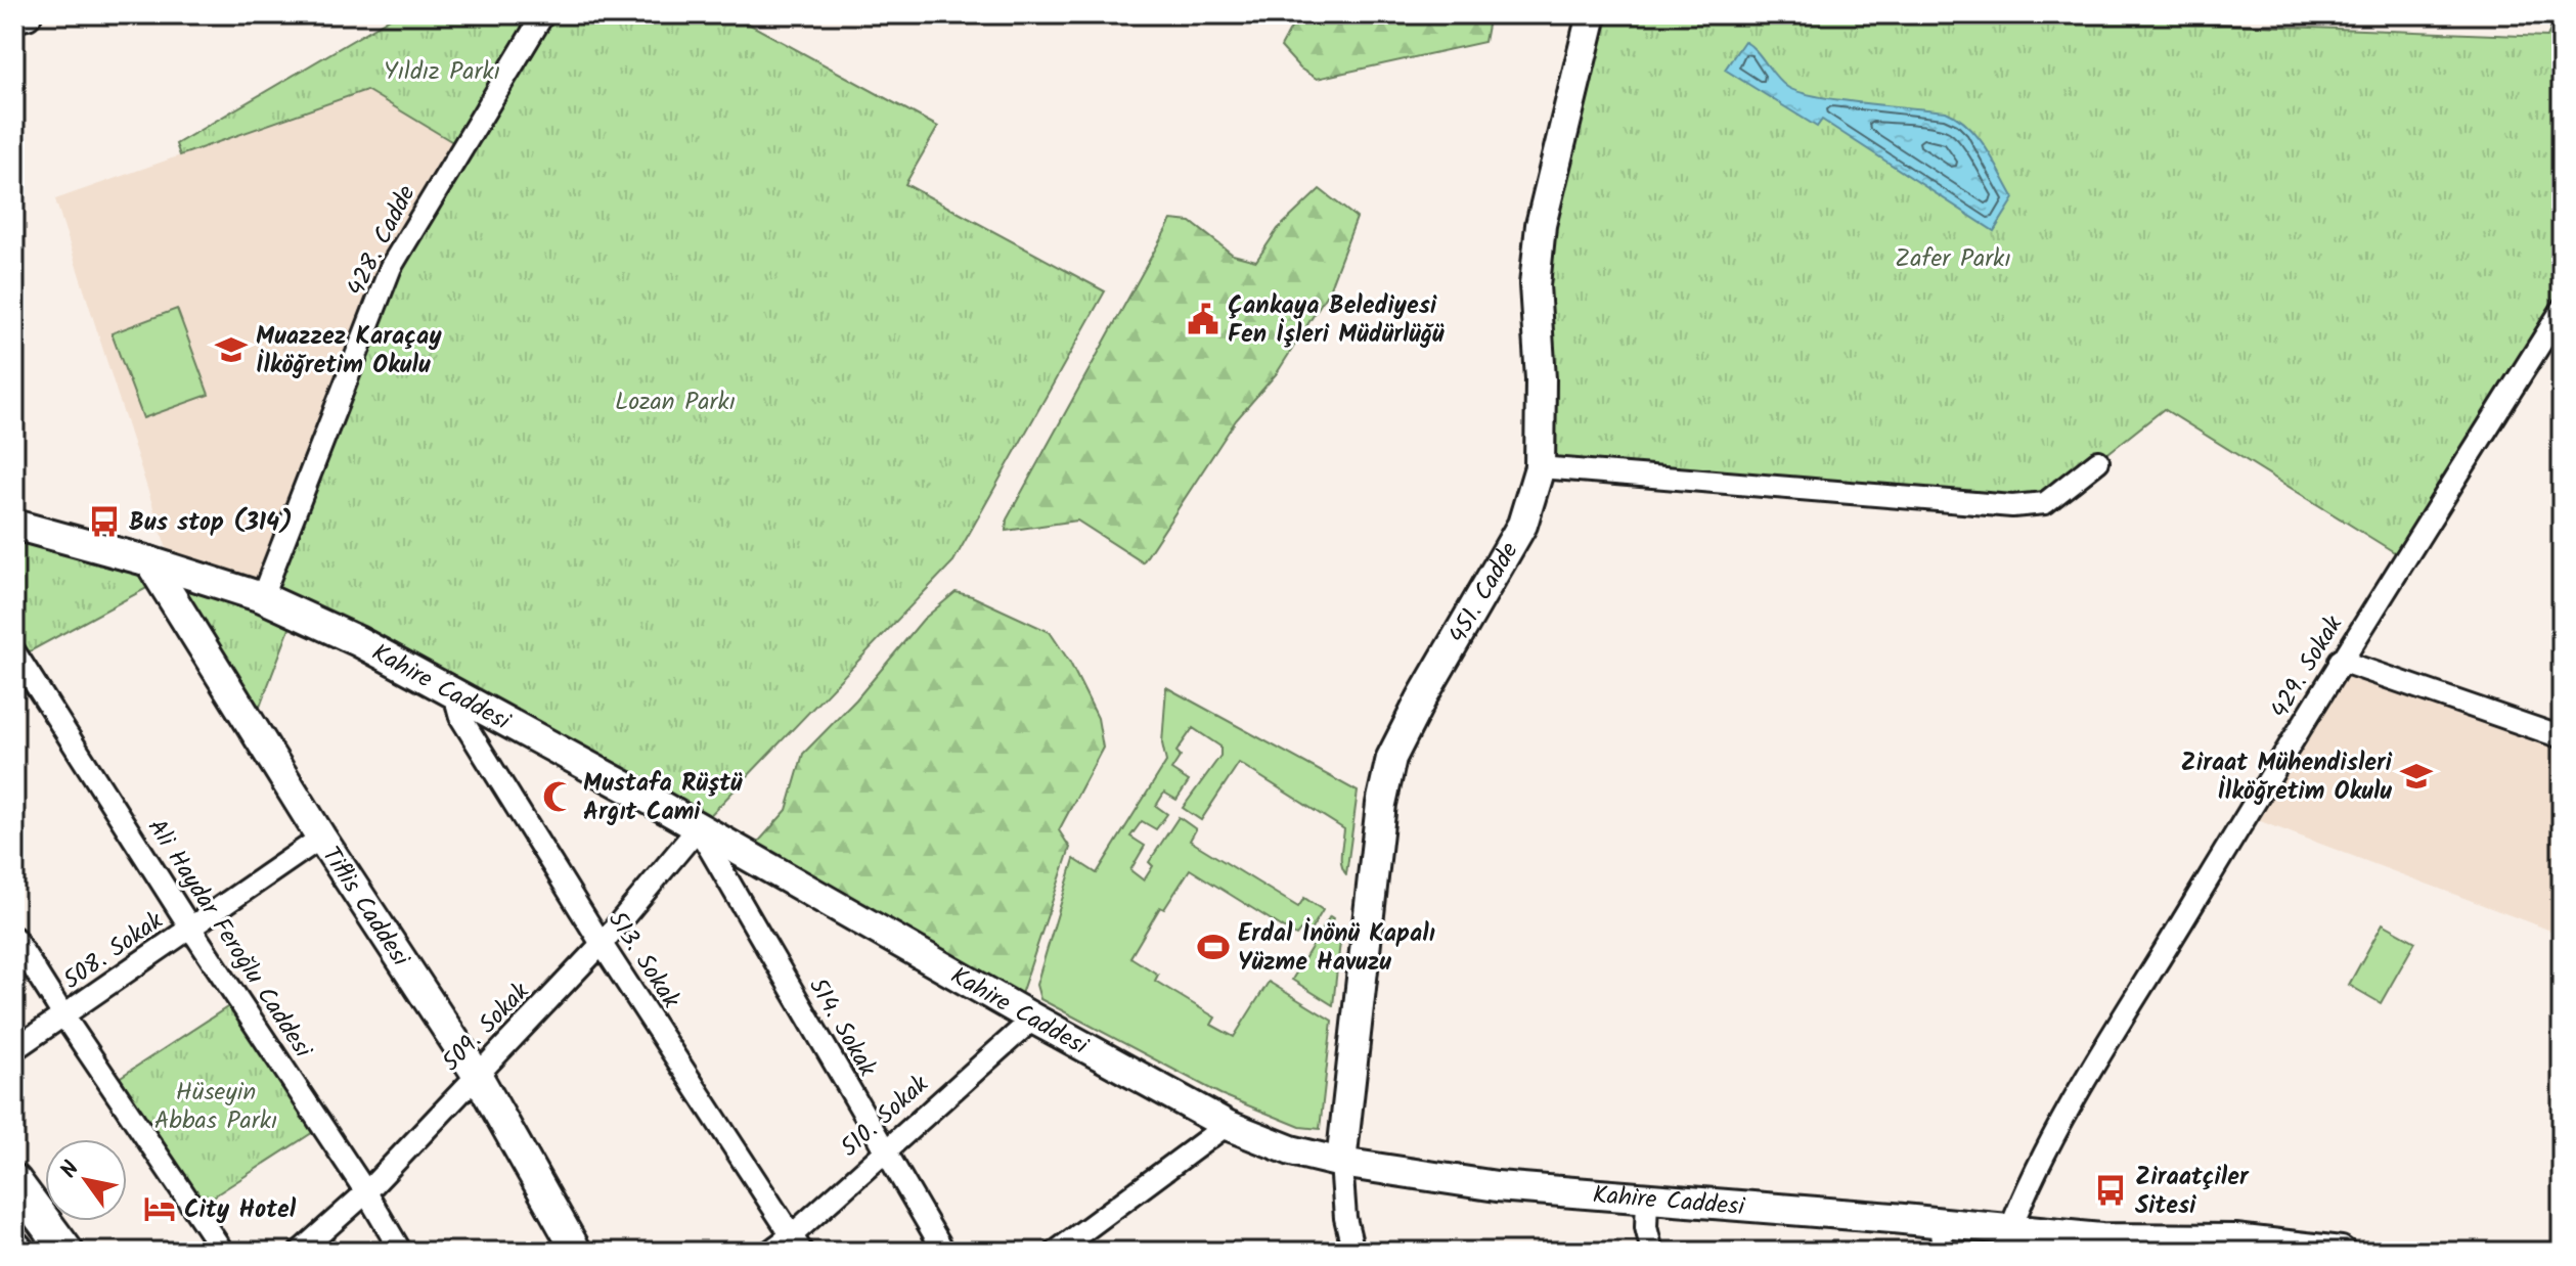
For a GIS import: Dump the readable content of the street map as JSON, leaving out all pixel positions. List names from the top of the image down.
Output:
{
  "streets": {
    "main road": ["451. Cadde", "Kahire Caddesi", "Tiflis Caddesi"],
    "street": [
      "428. Cadde",
      "429. Sokak",
      "Ali Haydar Feroğlu Caddesi",
      "508. Sokak",
      "513. Sokak",
      "509. Sokak",
      "514. Sokak",
      "510. Sokak"
    ]
  },
  "crossings": [
    ["428. Cadde", "Kahire Caddesi"],
    ["451. Cadde", "Kahire Caddesi"],
    ["429. Sokak", "Kahire Caddesi"],
    ["Kahire Caddesi", "Tiflis Caddesi"],
    ["Kahire Caddesi", "513. Sokak"],
    ["Kahire Caddesi", "509. Sokak"],
    ["Kahire Caddesi", "514. Sokak"],
    ["Kahire Caddesi", "510. Sokak"],
    ["Tiflis Caddesi", "508. Sokak"],
    ["Tiflis Caddesi", "509. Sokak"],
    ["Ali Haydar Feroğlu Caddesi", "508. Sokak"],
    ["Ali Haydar Feroğlu Caddesi", "509. Sokak"],
    ["513. Sokak", "509. Sokak"],
    ["513. Sokak", "510. Sokak"],
    ["509. Sokak", "514. Sokak"],
    ["514. Sokak", "510. Sokak"]
  ],
  "parks": [
    "Yıldız Parkı",
    "Zafer Parkı",
    "Lozan Parkı",
    "Hüseyin Abbas Parkı"
  ],
  "places": {
    "public building": ["Çankaya Belediyesi Fen İşleri Müdürlüğü"],
    "school or university": ["Muazzez Karaçay İlköğretim Okulu", "Ziraat Mühendisleri İlköğretim Okulu"],
    "bus stop": ["Bus stop (314)", "Ziraatçiler Sitesi"],
    "mosque": ["Mustafa Rüştü Argıt Cami"],
    "sports": ["Erdal İnönü Kapalı Yüzme Havuzu"],
    "hotel": ["City Hotel"]
  },
  "north": "top left"
}
